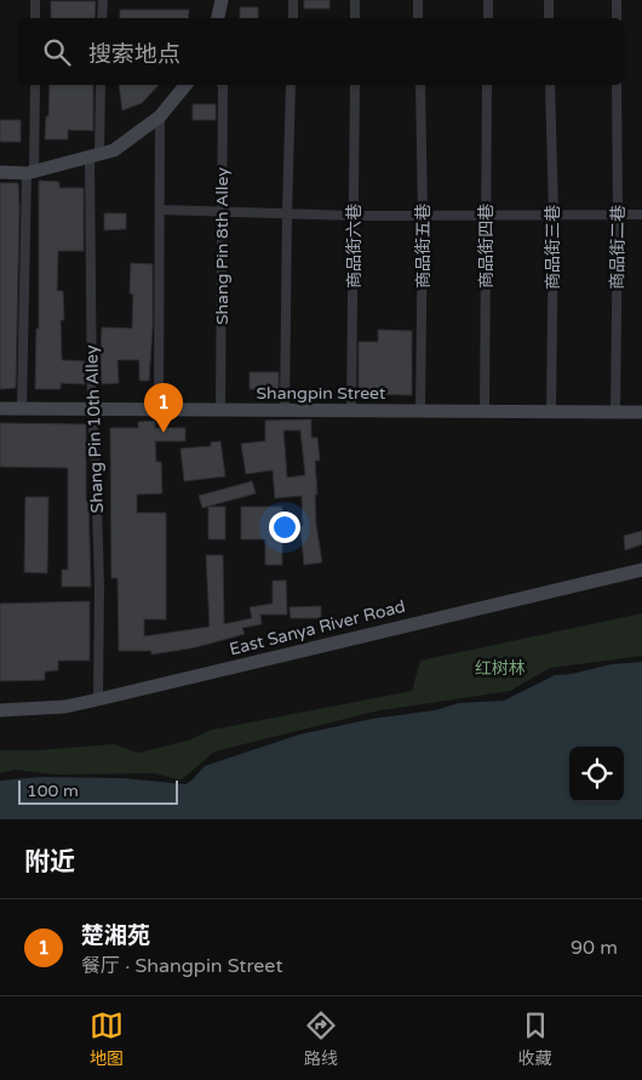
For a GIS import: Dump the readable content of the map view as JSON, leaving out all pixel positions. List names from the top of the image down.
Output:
{
  "streets": {
    "street": [
      "Shang Pin 8th Alley",
      "商品街六巷",
      "商品街五巷",
      "商品街四巷",
      "商品街三巷",
      "商品街二巷",
      "Shangpin Street",
      "Shang Pin 10th Alley",
      "East Sanya River Road"
    ]
  },
  "crossings": [
    ["Shang Pin 8th Alley", "Shangpin Street"],
    ["商品街六巷", "Shangpin Street"],
    ["商品街五巷", "Shangpin Street"],
    ["商品街四巷", "Shangpin Street"],
    ["商品街三巷", "Shangpin Street"],
    ["商品街二巷", "Shangpin Street"],
    ["Shangpin Street", "Shang Pin 10th Alley"],
    ["Shang Pin 10th Alley", "East Sanya River Road"]
  ],
  "parks": ["红树林"],
  "scale_bar": "100 m",
  "page": {
    "search": "搜索地点",
    "pins": "1",
    "scale": "100 m",
    "heading": "附近",
    "list": [
      {
        "mark": "1",
        "name": "楚湘苑",
        "note": "餐厅 · Shangpin Street",
        "value": "90 m"
      }
    ],
    "nav": ["地图", "路线", "收藏"]
  }
}
